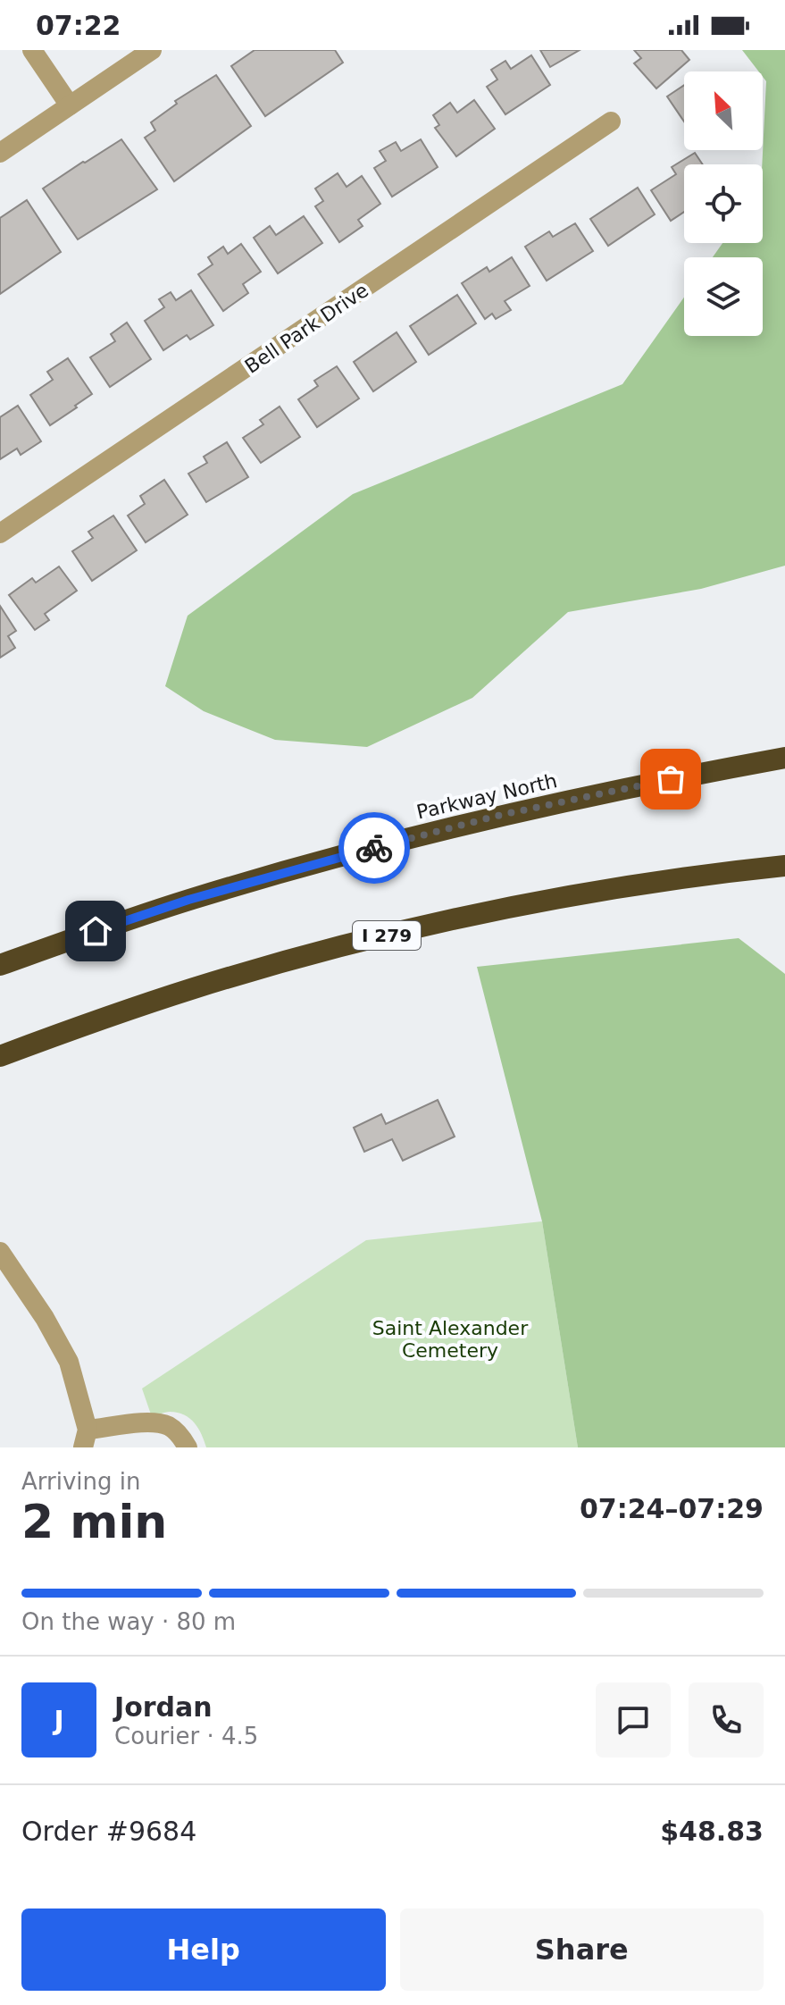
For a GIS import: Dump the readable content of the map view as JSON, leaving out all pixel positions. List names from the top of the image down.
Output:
{
  "streets": {
    "highway": ["Parkway North", "I 279"],
    "street": ["Bell Park Drive"]
  },
  "parks": ["Saint Alexander Cemetery"],
  "north": "top left",
  "page": {
    "status": "07:22",
    "heading": ["2 min", "Arriving in", "07:24–07:29"],
    "panel": [
      "Jordan",
      "Courier · 4.5",
      "Order #9684",
      "$48.83"
    ],
    "bar": "On the way · 80 m",
    "round": "J",
    "buttons": ["Help", "Share"]
  }
}
